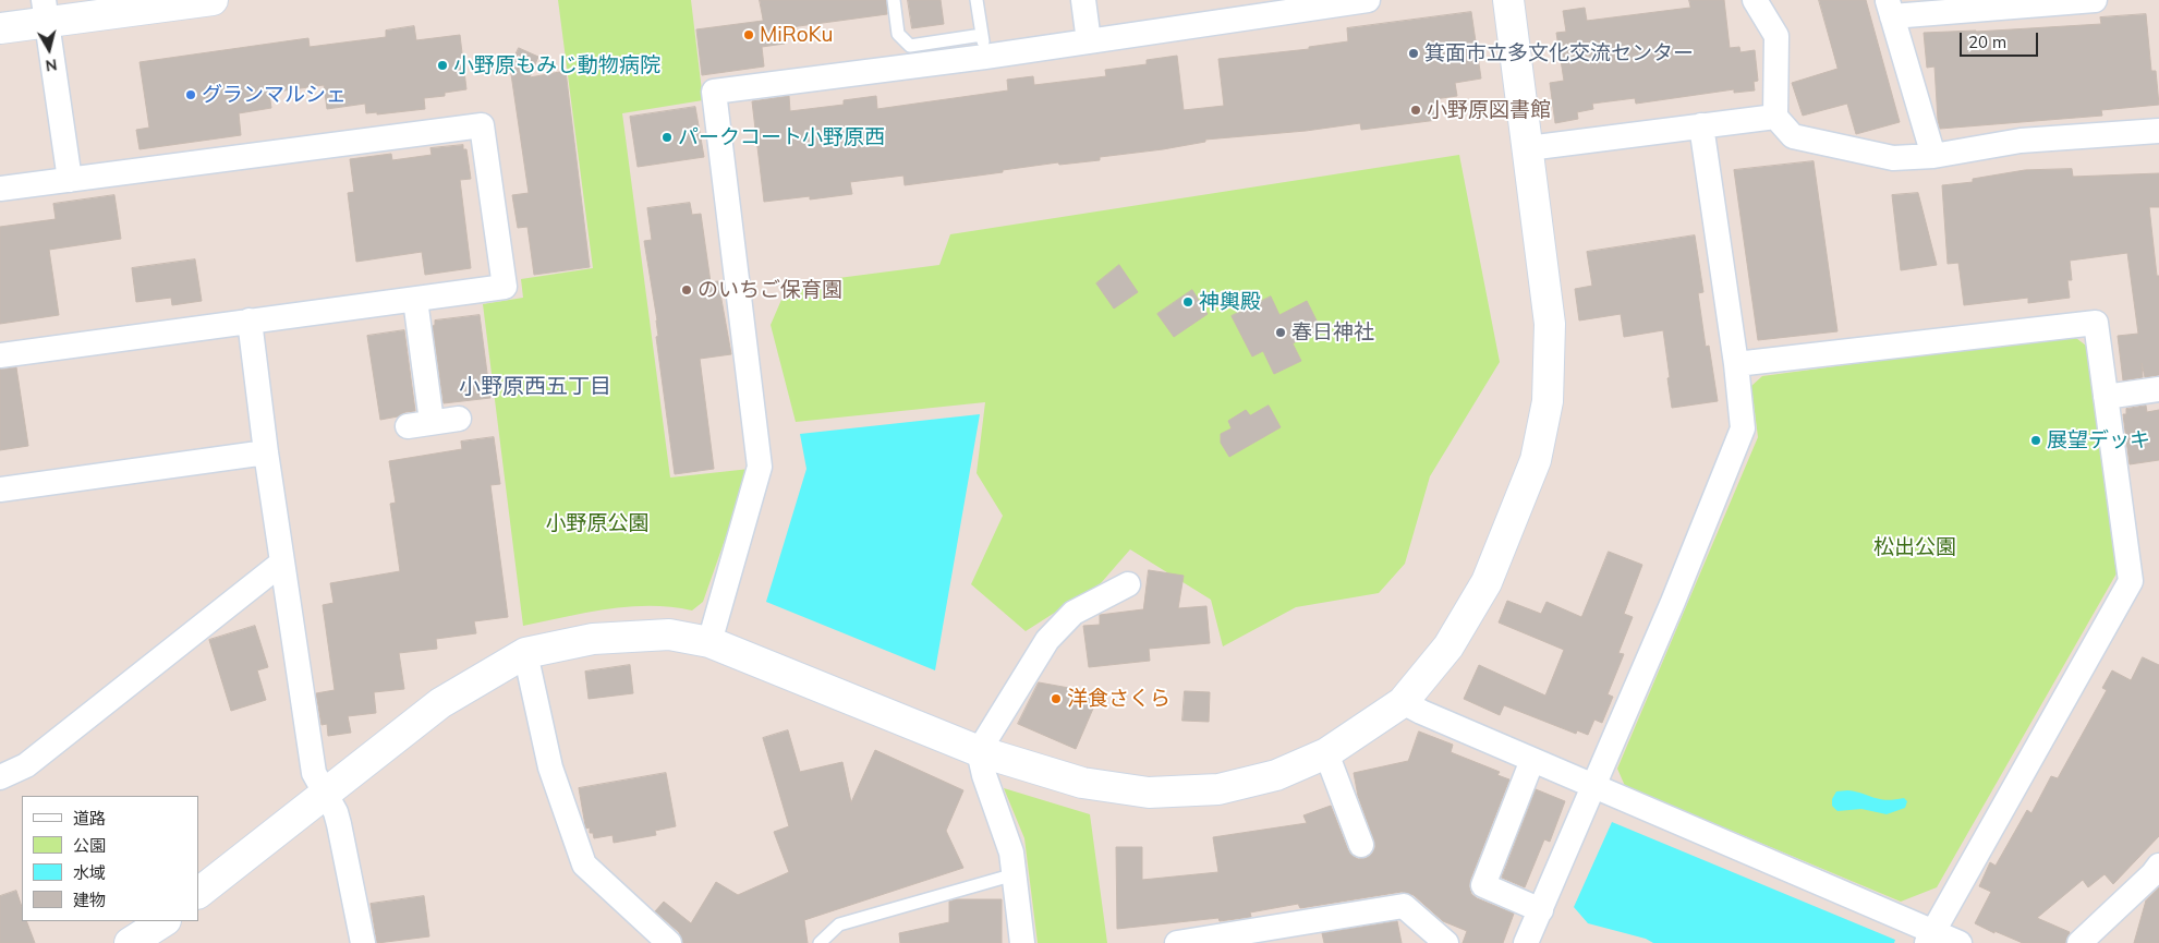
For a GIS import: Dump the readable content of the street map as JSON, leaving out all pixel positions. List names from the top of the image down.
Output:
{
  "districts": ["小野原西五丁目"],
  "parks": ["小野原公園", "松出公園"],
  "places": [
    "MiRoKu",
    "箕面市立多文化交流センター",
    "小野原もみじ動物病院",
    "グランマルシェ",
    "小野原図書館",
    "パークコート小野原西",
    "のいちご保育園",
    "神輿殿",
    "春日神社",
    "展望デッキ",
    "洋食さくら"
  ],
  "legend": [
    "道路",
    "公園",
    "水域",
    "建物"
  ],
  "scale_bar": "20 m",
  "north": "bottom"
}
